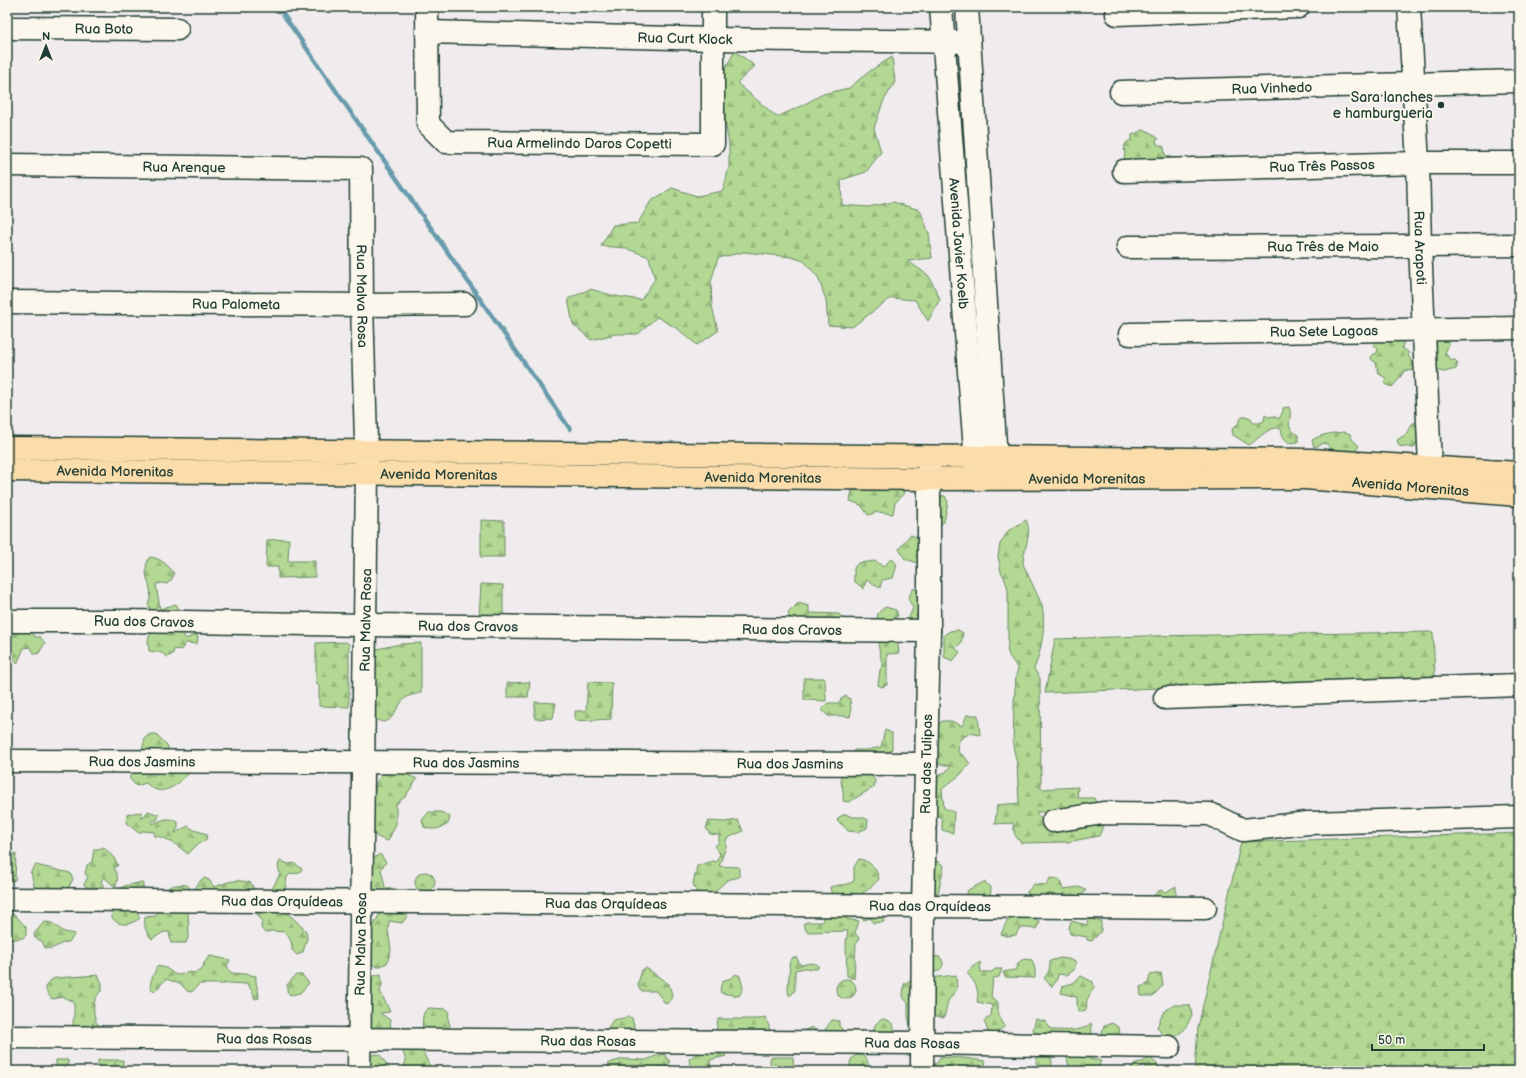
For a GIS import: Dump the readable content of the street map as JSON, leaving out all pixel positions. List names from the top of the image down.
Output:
{
  "streets": {
    "main road": ["Avenida Morenitas"],
    "street": [
      "Rua Boto",
      "Rua Curt Klock",
      "Rua Vinhedo",
      "Rua Armelindo Daros Copetti",
      "Rua Três Passos",
      "Rua Arenque",
      "Avenida Javier Koelb",
      "Rua Três de Maio",
      "Rua Arapoti",
      "Rua Malva Rosa",
      "Rua Palometa",
      "Rua Sete Lagoas",
      "Rua dos Cravos",
      "Rua dos Jasmins",
      "Rua das Tulipas",
      "Rua das Orquídeas",
      "Rua das Rosas"
    ]
  },
  "crossings": [
    ["Rua Curt Klock", "Rua Armelindo Daros Copetti"],
    ["Rua Curt Klock", "Avenida Javier Koelb"],
    ["Rua Vinhedo", "Rua Arapoti"],
    ["Rua Três Passos", "Rua Arapoti"],
    ["Rua Arenque", "Rua Malva Rosa"],
    ["Avenida Javier Koelb", "Avenida Morenitas"],
    ["Rua Três de Maio", "Rua Arapoti"],
    ["Rua Arapoti", "Rua Sete Lagoas"],
    ["Rua Arapoti", "Avenida Morenitas"],
    ["Rua Malva Rosa", "Rua Palometa"],
    ["Rua Malva Rosa", "Avenida Morenitas"],
    ["Rua Malva Rosa", "Rua dos Cravos"],
    ["Rua Malva Rosa", "Rua dos Jasmins"],
    ["Rua Malva Rosa", "Rua das Orquídeas"],
    ["Rua Malva Rosa", "Rua das Rosas"],
    ["Avenida Morenitas", "Rua das Tulipas"],
    ["Rua dos Cravos", "Rua das Tulipas"],
    ["Rua dos Jasmins", "Rua das Tulipas"],
    ["Rua das Tulipas", "Rua das Orquídeas"],
    ["Rua das Tulipas", "Rua das Rosas"]
  ],
  "places": ["Sara lanches e hamburgueria"],
  "scale_bar": "50 m",
  "north": "top"
}
